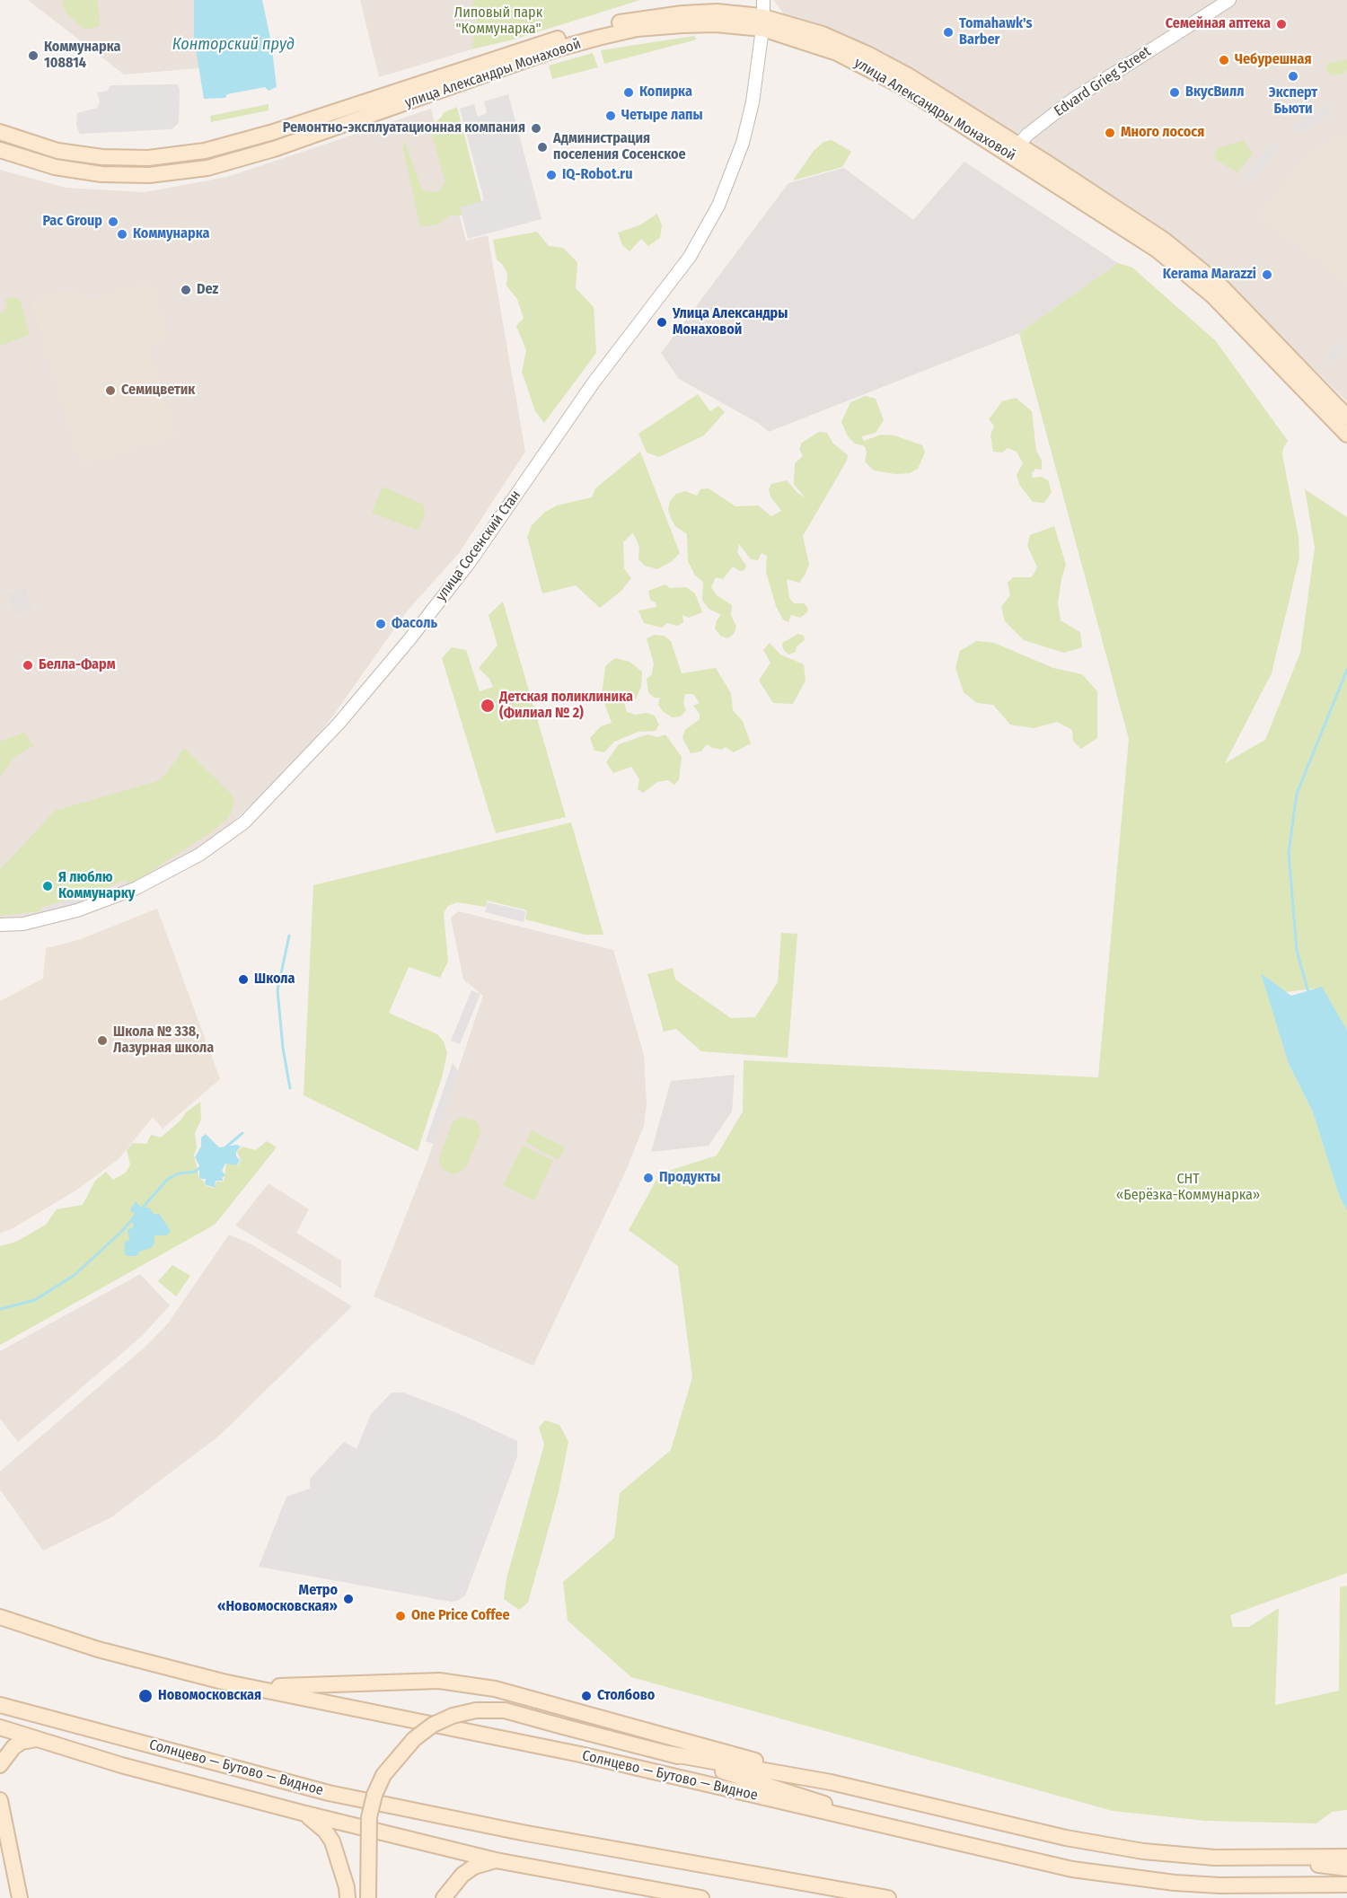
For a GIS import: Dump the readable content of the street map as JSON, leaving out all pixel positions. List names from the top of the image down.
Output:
{
  "streets": {
    "main road": ["улица Александры Монаховой", "Солнцево — Бутово — Видное"],
    "street": ["Edvard Grieg Street", "улица Сосенский Стан"]
  },
  "crossings": [
    ["улица Александры Монаховой", "Edvard Grieg Street"],
    ["улица Александры Монаховой", "улица Сосенский Стан"]
  ],
  "water": ["Конторский пруд"],
  "parks": ["Липовый парк \"Коммунарка\"", "СНТ «Берёзка-Коммунарка»"],
  "places": [
    "Семейная аптека",
    "Tomahawk's Barber",
    "Коммунарка 108814",
    "Чебурешная",
    "Эксперт Бьюти",
    "Копирка",
    "ВкусВилл",
    "Четыре лапы",
    "Ремонтно-эксплуатационная компания",
    "Много лосося",
    "Администрация поселения Сосенское",
    "IQ-Robot.ru",
    "Pac Group",
    "Коммунарка",
    "Kerama Marazzi",
    "Dez",
    "Улица Александры Монаховой",
    "Семицветик",
    "Фасоль",
    "Белла-Фарм",
    "Детская поликлиника (Филиал № 2)",
    "Я люблю Коммунарку",
    "Школа",
    "Школа № 338, Лазурная школа",
    "Продукты",
    "Метро «Новомосковская»",
    "One Price Coffee",
    "Новомосковская",
    "Столбово"
  ]
}
